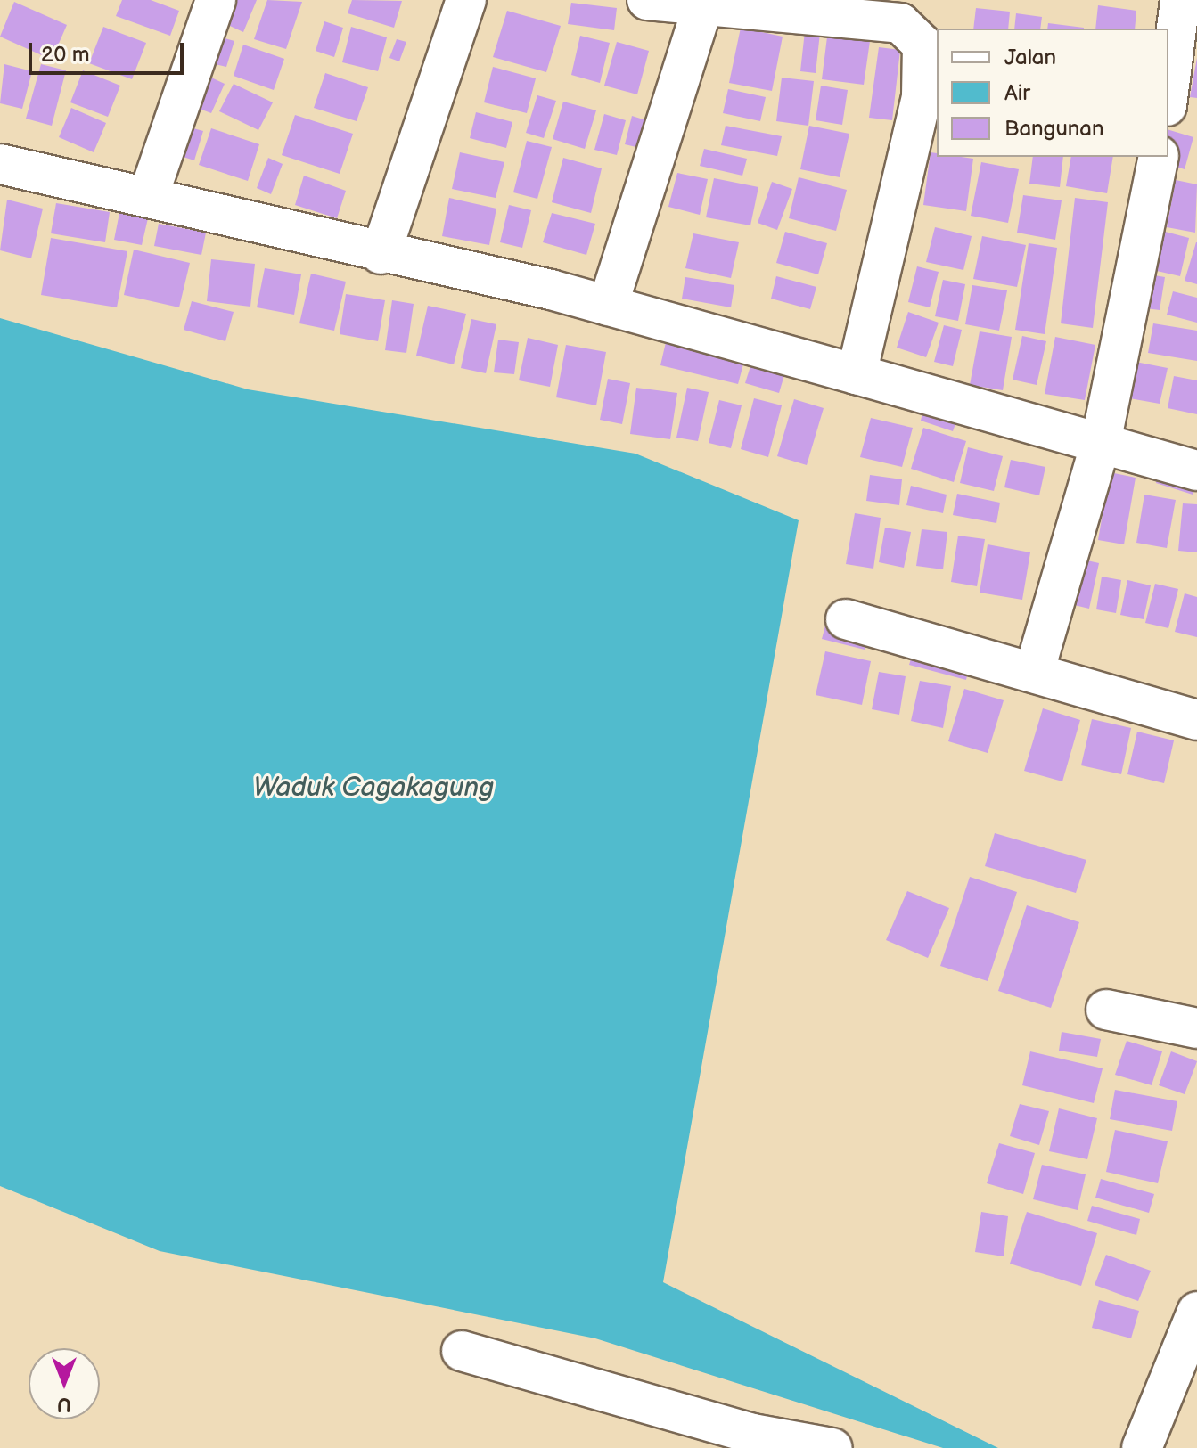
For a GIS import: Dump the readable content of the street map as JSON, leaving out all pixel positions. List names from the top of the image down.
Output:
{
  "water": ["Waduk Cagakagung"],
  "legend": ["Jalan", "Air", "Bangunan"],
  "scale_bar": "20 m",
  "north": "bottom"
}
